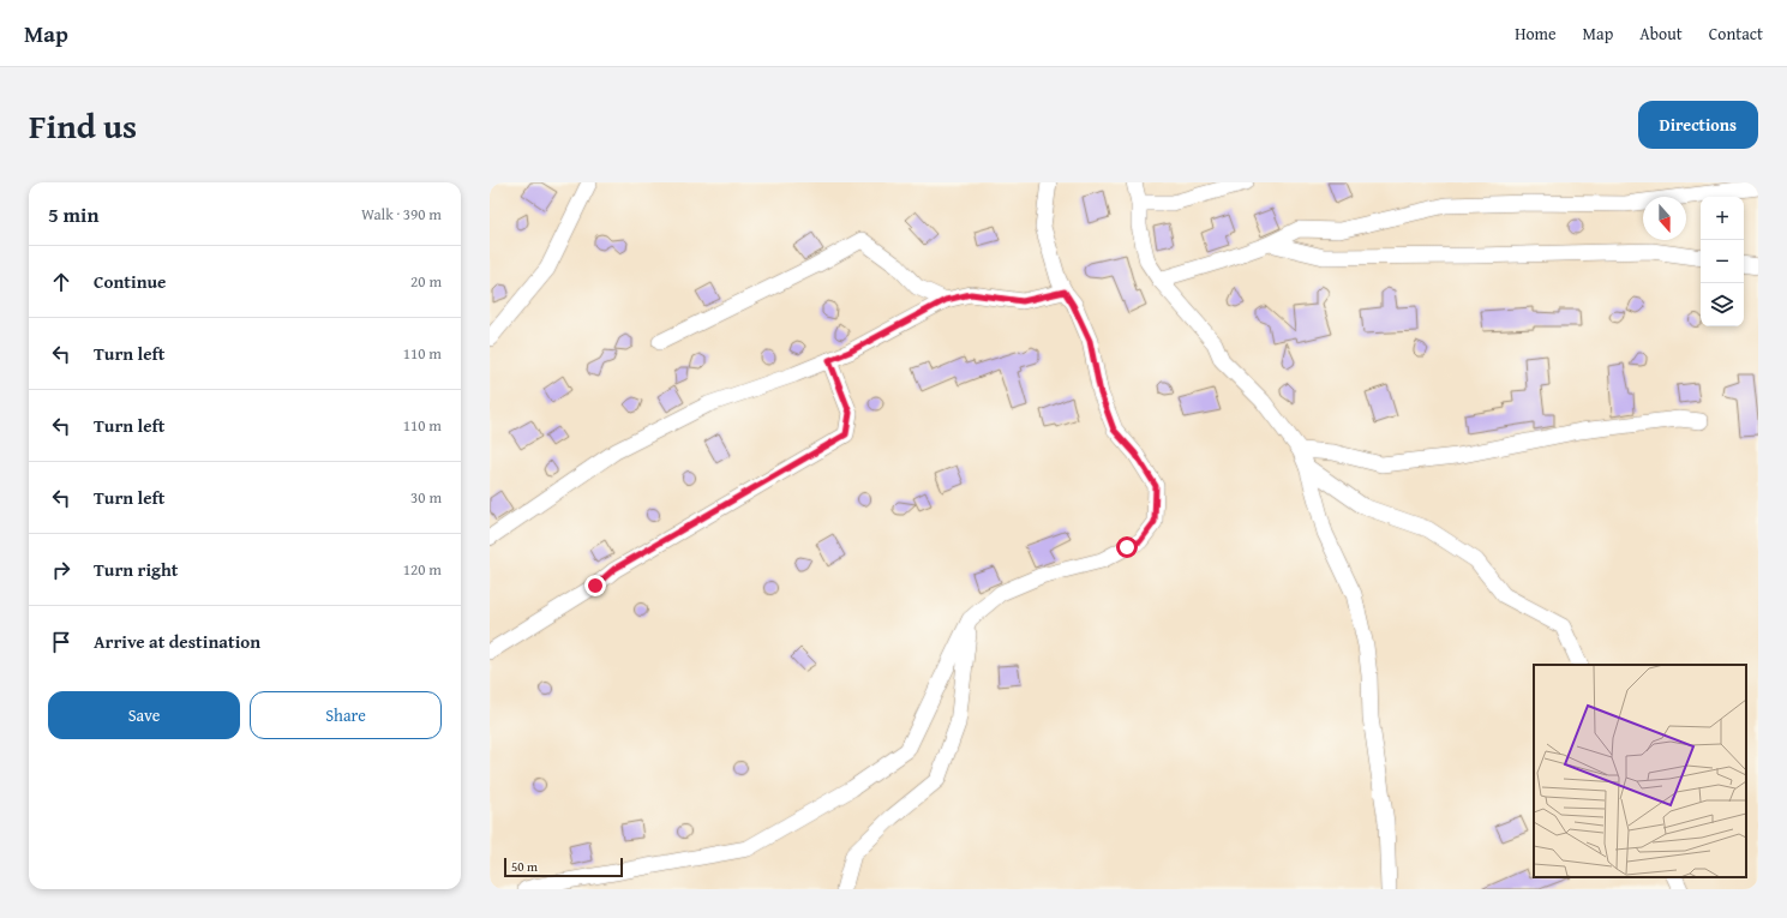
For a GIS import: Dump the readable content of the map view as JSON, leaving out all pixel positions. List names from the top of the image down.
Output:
{
  "scale_bar": "50 m",
  "north": "bottom",
  "page": {
    "header": "Map",
    "nav": [
      "Home",
      "Map",
      "About",
      "Contact"
    ],
    "title": "Find us",
    "buttons": [
      "Directions",
      ["Save", "Share"]
    ],
    "heading": ["5 min", "Walk · 390 m"],
    "map_buttons": ["+", "−"],
    "list": [
      ["Continue", "20 m"],
      ["Turn left", "110 m"],
      ["Turn left", "110 m"],
      ["Turn left", "30 m"],
      ["Turn right", "120 m"],
      "Arrive at destination"
    ],
    "scale": "50 m"
  }
}
